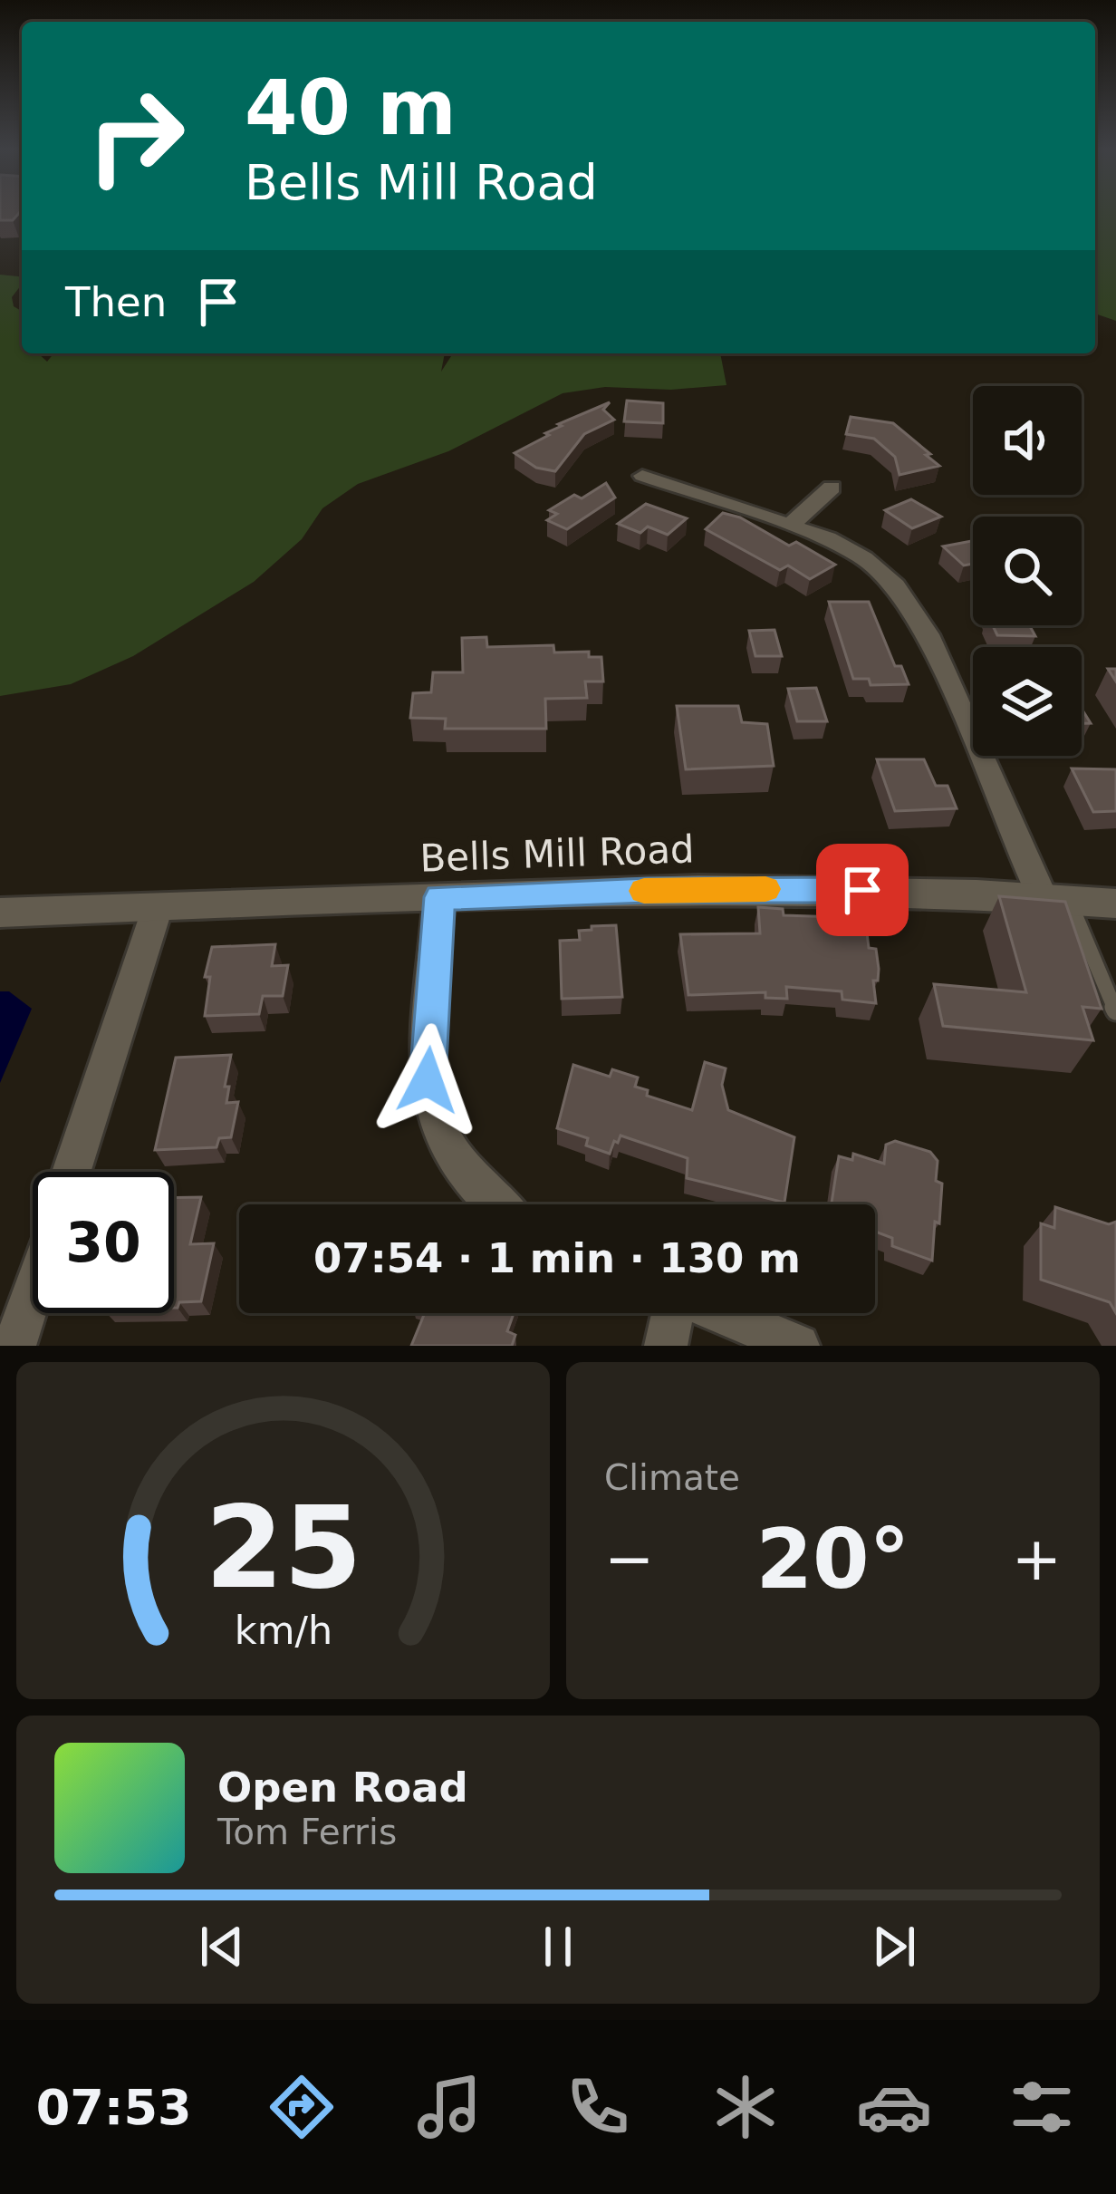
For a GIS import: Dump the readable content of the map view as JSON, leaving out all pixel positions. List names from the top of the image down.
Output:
{
  "streets": {
    "street": ["Bells Mill Road"]
  },
  "page": {
    "turn": ["40 m", "Bells Mill Road"],
    "then": "Then",
    "limit": "30",
    "trip": "07:54 · 1 min · 130 m",
    "tile": "Climate",
    "heat": ["−", "20°", "+"],
    "song": ["Open Road", "Tom Ferris"],
    "tabs": "07:53",
    "gauge": ["25", "km/h"]
  }
}
